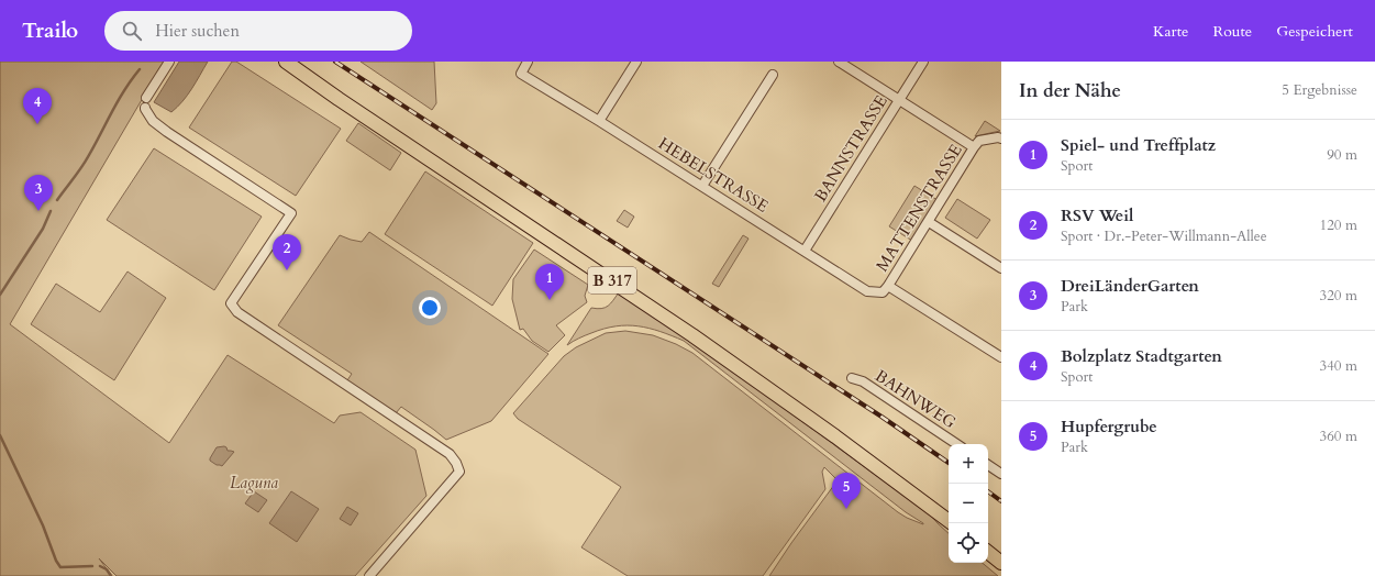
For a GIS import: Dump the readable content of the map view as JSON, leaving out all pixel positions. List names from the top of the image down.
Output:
{
  "streets": {
    "main road": ["B 317"],
    "street": [
      "BANNSTRASSE",
      "HEBELSTRASSE",
      "MATTENSTRASSE",
      "BAHNWEG"
    ]
  },
  "crossings": [
    ["BANNSTRASSE", "HEBELSTRASSE"],
    ["HEBELSTRASSE", "MATTENSTRASSE"]
  ],
  "parks": ["Laguna"],
  "page": {
    "header": "Trailo",
    "search": "Hier suchen",
    "nav": ["Karte", "Route", "Gespeichert"],
    "heading": ["In der Nähe", "5 Ergebnisse"],
    "pins": [
      "4",
      "3",
      "2",
      "1",
      "5"
    ],
    "list": [
      {
        "mark": "1",
        "name": "Spiel- und Treffplatz",
        "note": "Sport",
        "value": "90 m"
      },
      {
        "mark": "2",
        "name": "RSV Weil",
        "note": "Sport · Dr.-Peter-Willmann-Allee",
        "value": "120 m"
      },
      {
        "mark": "3",
        "name": "DreiLänderGarten",
        "note": "Park",
        "value": "320 m"
      },
      {
        "mark": "4",
        "name": "Bolzplatz Stadtgarten",
        "note": "Sport",
        "value": "340 m"
      },
      {
        "mark": "5",
        "name": "Hupfergrube",
        "note": "Park",
        "value": "360 m"
      }
    ],
    "map_buttons": ["+", "−"]
  }
}
